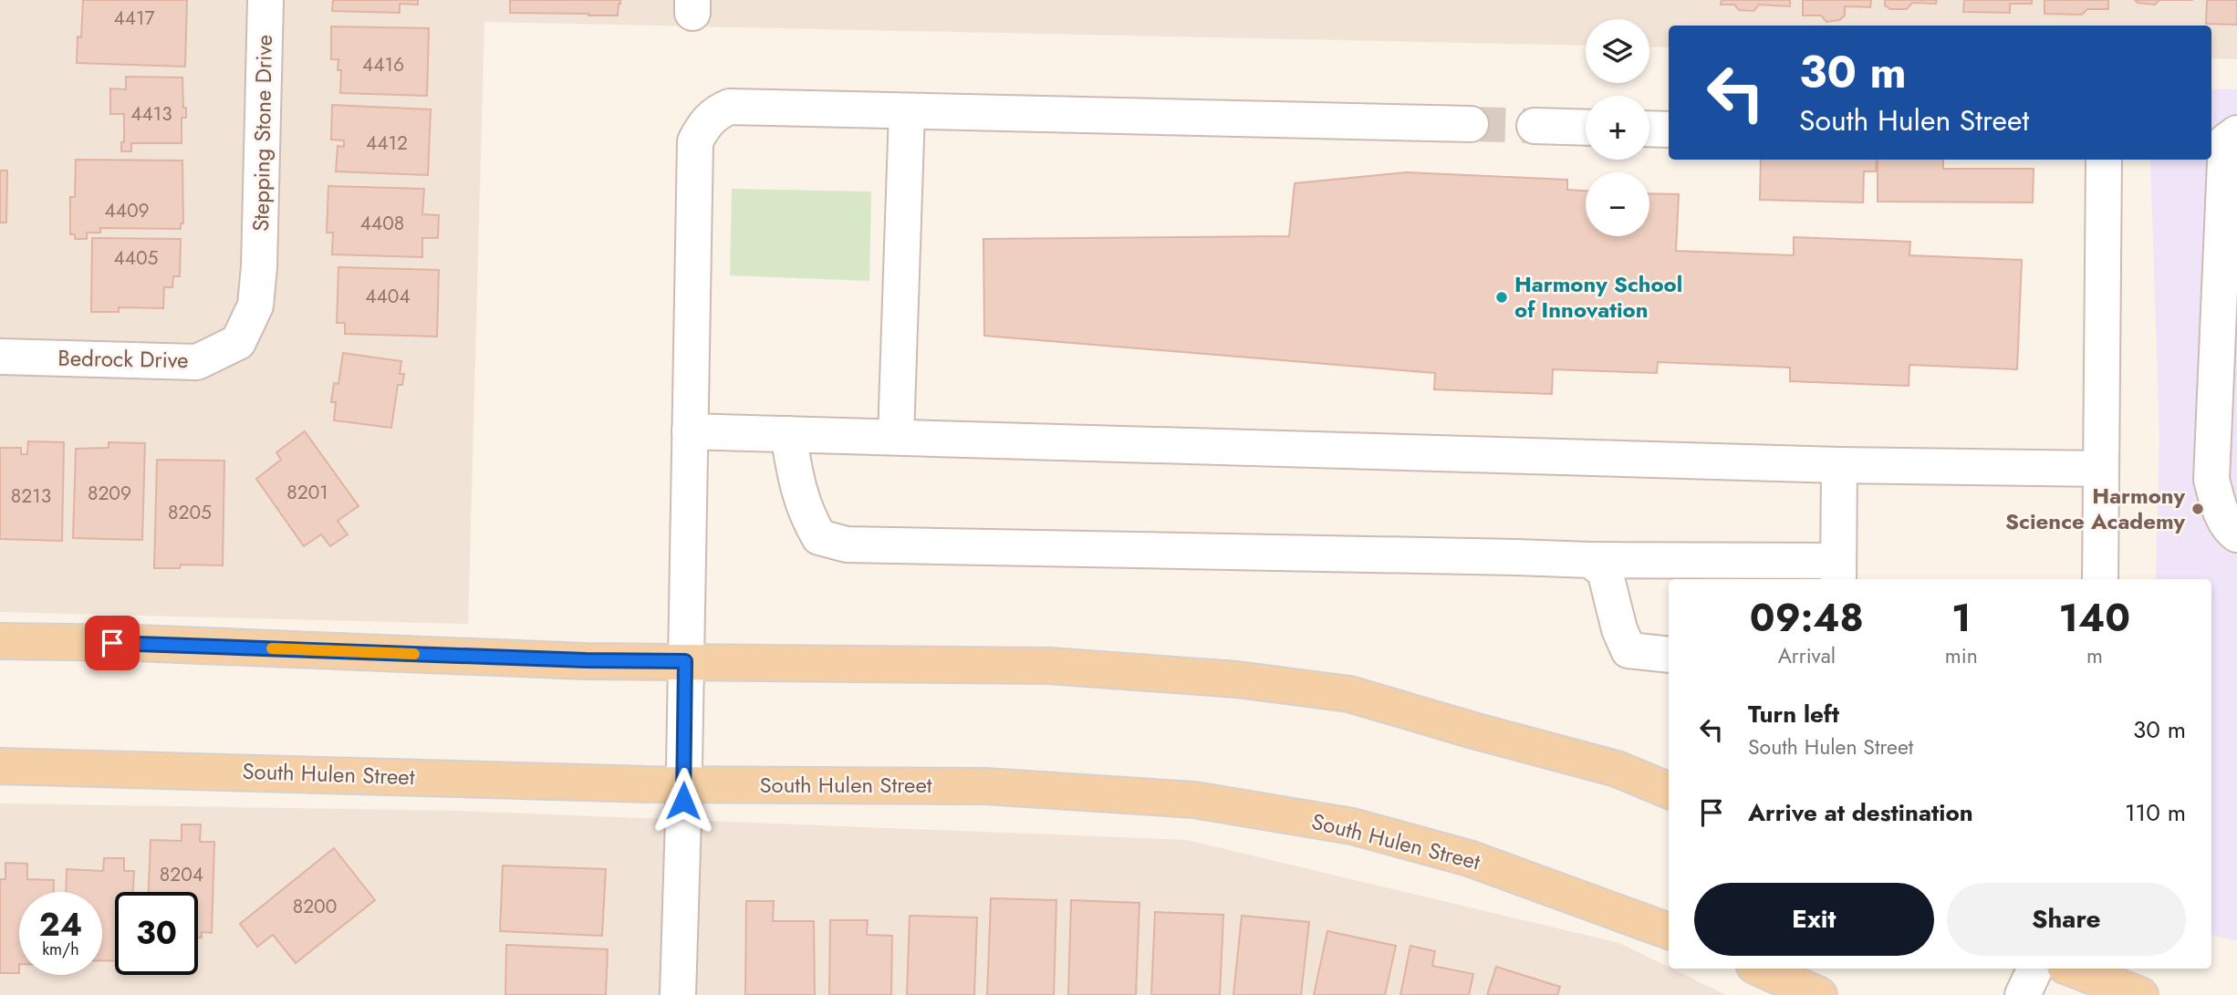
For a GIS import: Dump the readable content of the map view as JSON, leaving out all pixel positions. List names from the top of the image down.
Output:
{
  "streets": {
    "main road": ["South Hulen Street"],
    "street": ["Stepping Stone Drive", "Bedrock Drive"]
  },
  "crossings": [
    ["Stepping Stone Drive", "Bedrock Drive"]
  ],
  "places": ["Harmony School of Innovation", "Harmony Science Academy"],
  "house_numbers": [
    "4417",
    "4416",
    "4413",
    "4412",
    "4409",
    "4408",
    "4405",
    "4404",
    "8201",
    "8209",
    "8213",
    "8205",
    "8204",
    "8200"
  ],
  "page": {
    "map_buttons": ["+", "−"],
    "turn": ["30 m", "South Hulen Street"],
    "eta": [
      "09:48",
      "Arrival",
      "1",
      "min",
      "140",
      "m"
    ],
    "list": [
      {
        "name": "Turn left",
        "note": "South Hulen Street",
        "value": "30 m"
      },
      {
        "name": "Arrive at destination",
        "value": "110 m"
      }
    ],
    "buttons": ["Exit", "Share"],
    "speed": "24 km/h",
    "limit": "30"
  }
}
